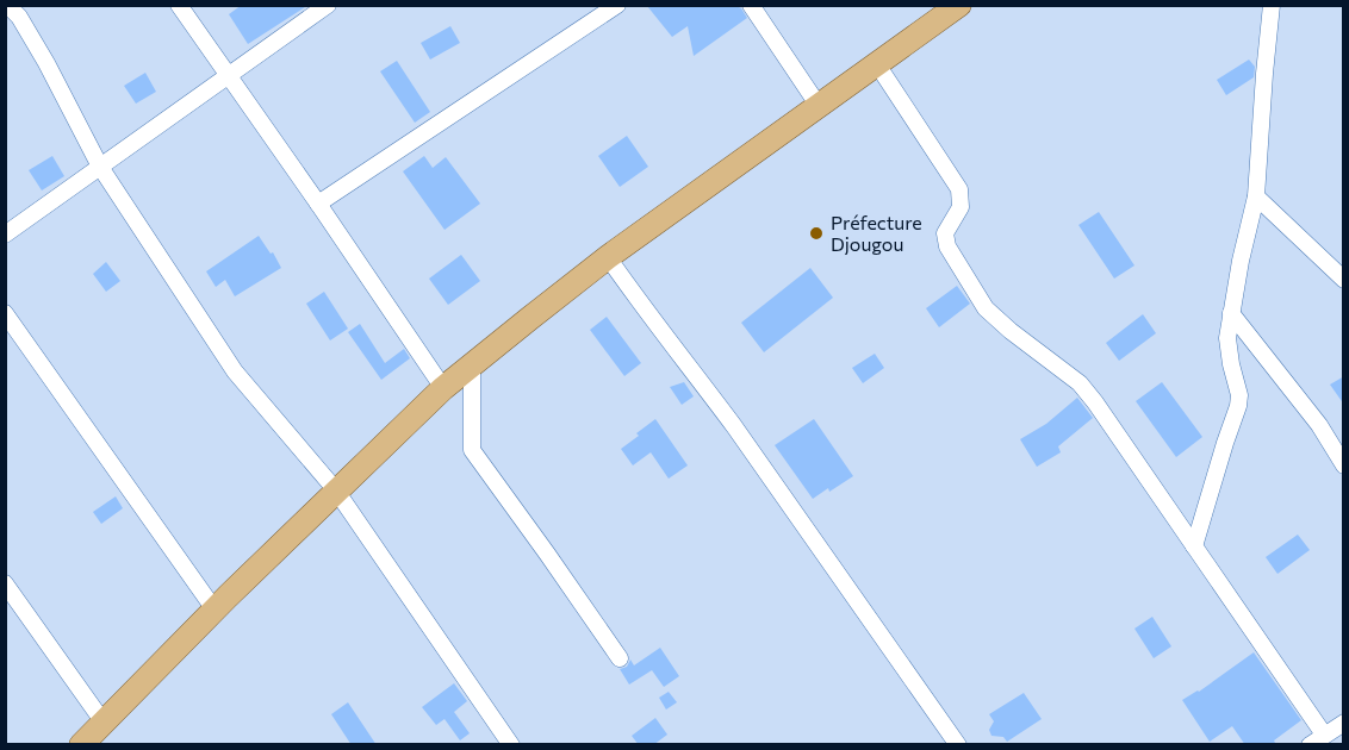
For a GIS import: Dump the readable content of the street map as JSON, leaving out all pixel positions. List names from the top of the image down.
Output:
{
  "places": ["Préfecture Djougou"]
}
